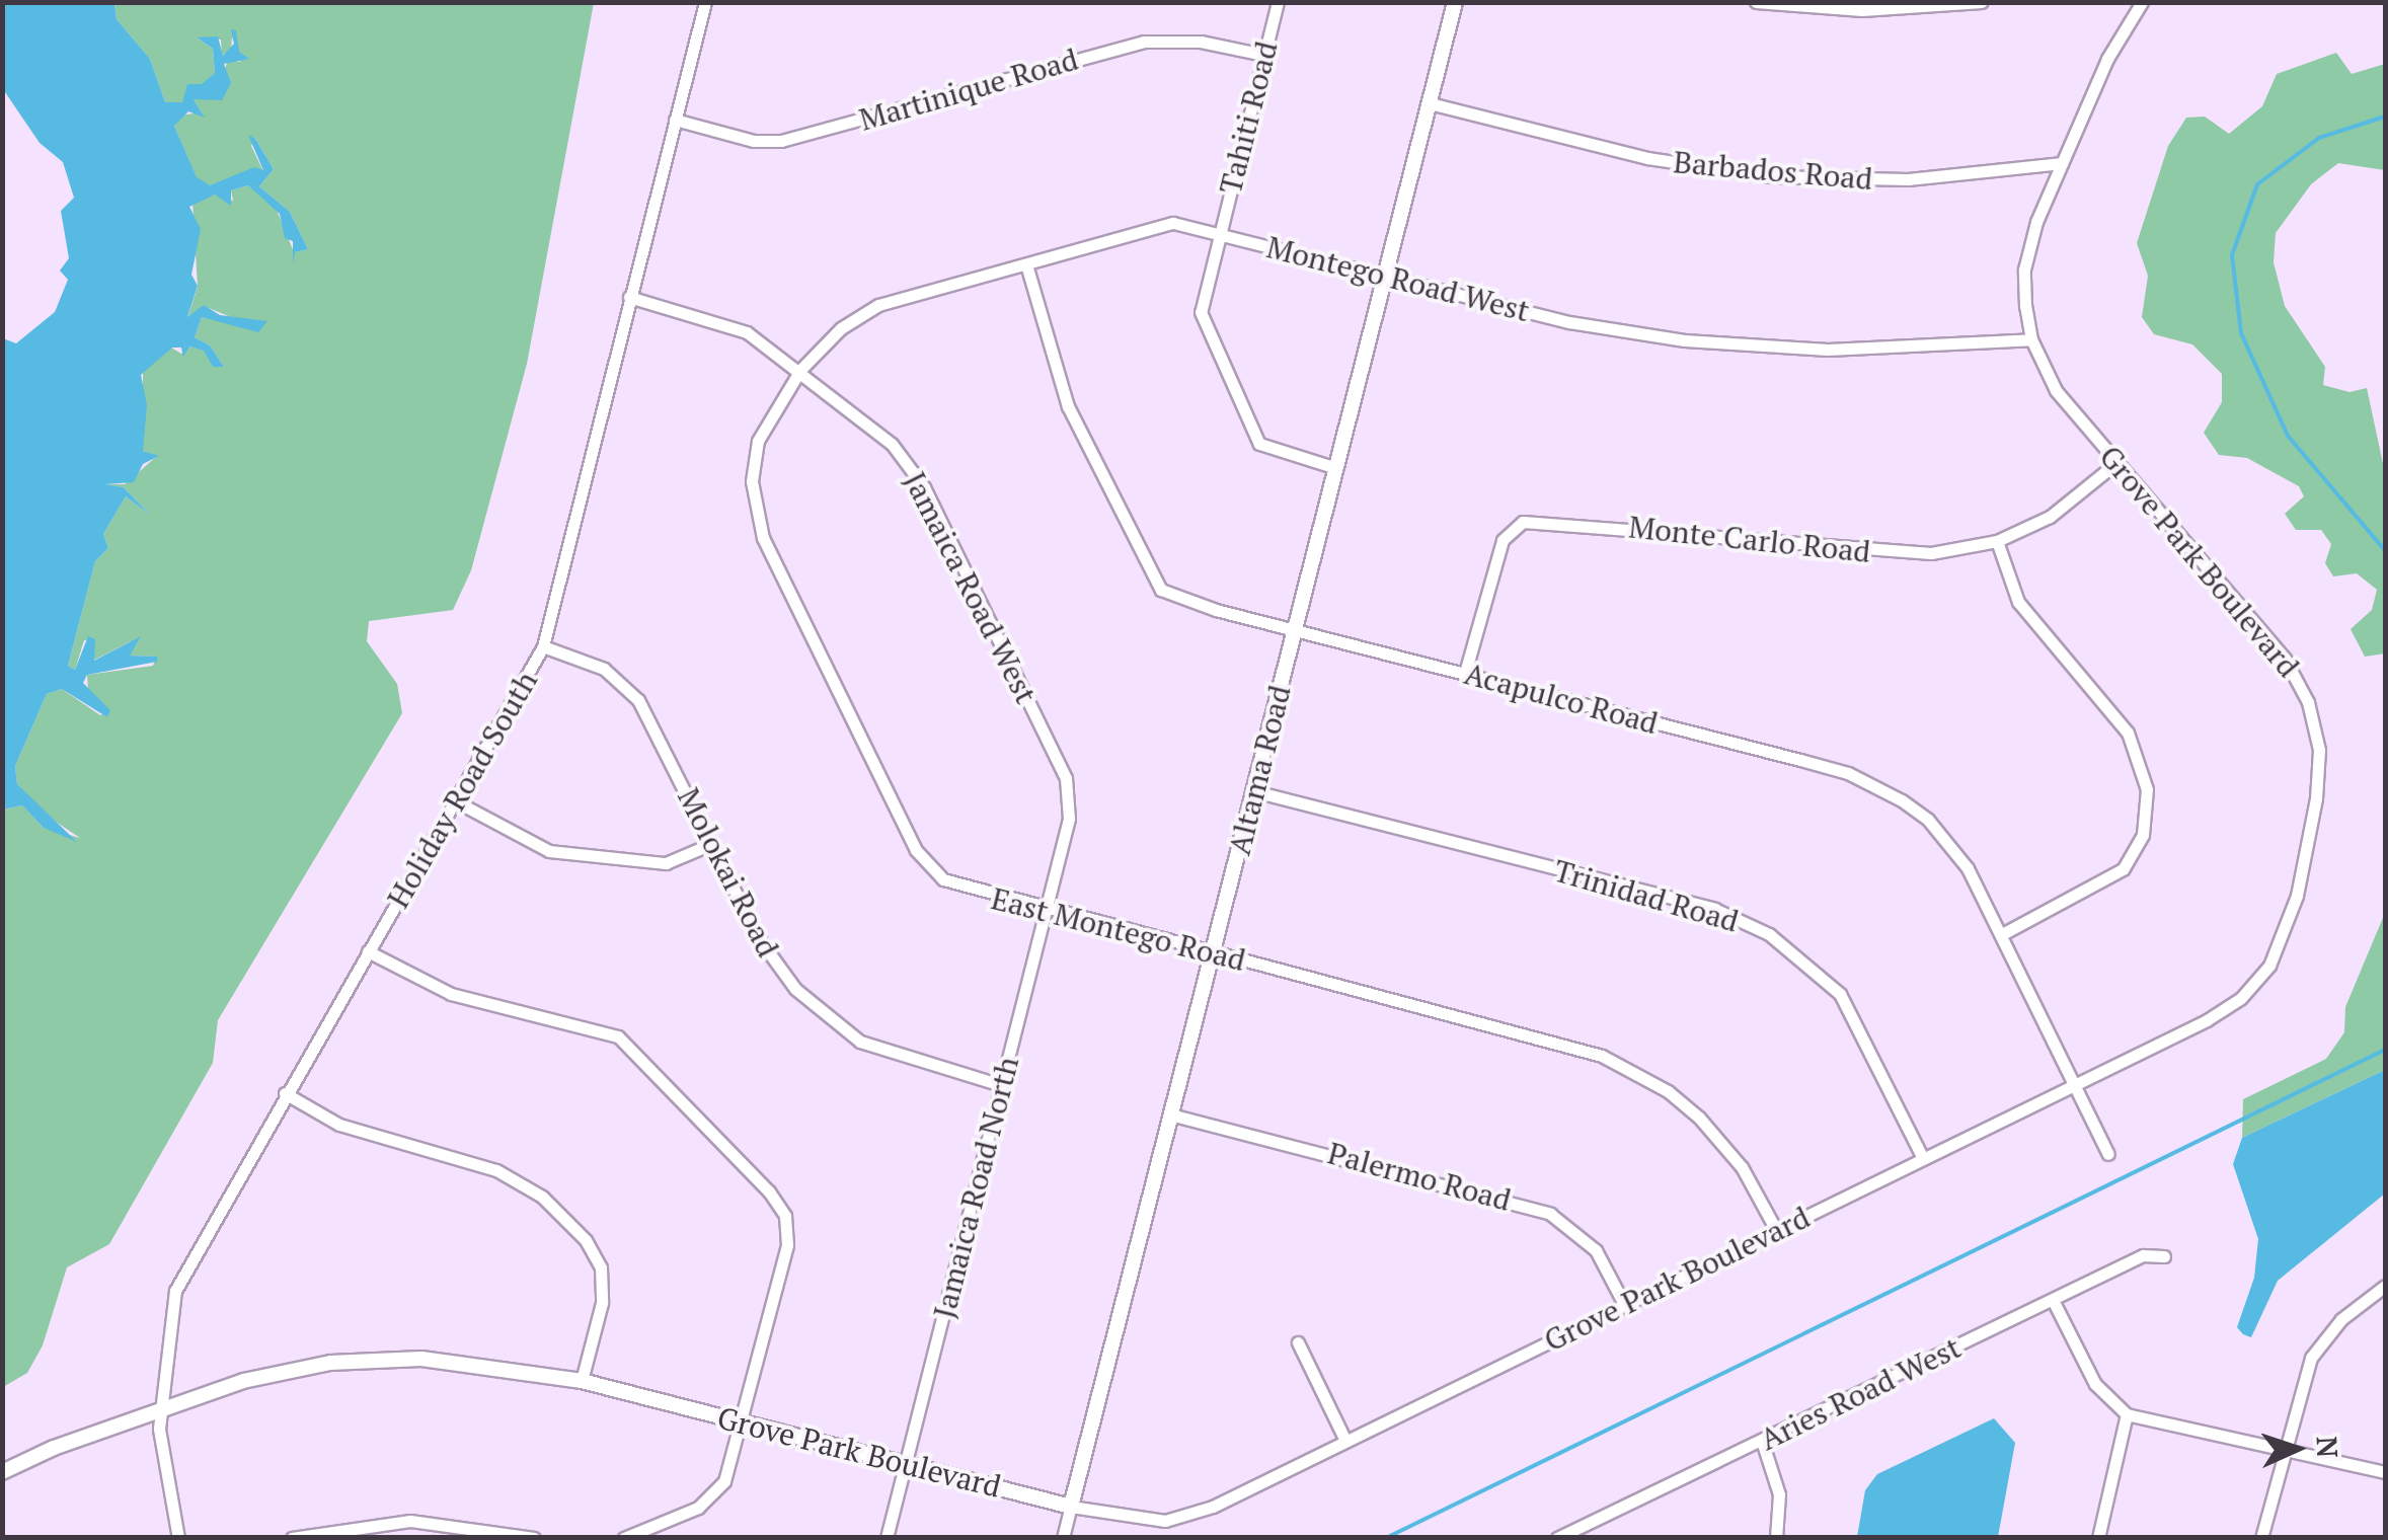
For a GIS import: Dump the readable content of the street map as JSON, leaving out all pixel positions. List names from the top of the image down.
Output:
{
  "streets": {
    "street": [
      "Martinique Road",
      "Tahiti Road",
      "Barbados Road",
      "Montego Road West",
      "Monte Carlo Road",
      "Grove Park Boulevard",
      "Jamaica Road West",
      "Acapulco Road",
      "Altama Road",
      "Holiday Road South",
      "Molokai Road",
      "Trinidad Road",
      "East Montego Road",
      "Palermo Road",
      "Jamaica Road North",
      "Aries Road West"
    ]
  },
  "crossings": [
    ["Martinique Road", "Tahiti Road"],
    ["Martinique Road", "Holiday Road South"],
    ["Tahiti Road", "Montego Road West"],
    ["Tahiti Road", "Altama Road"],
    ["Barbados Road", "Grove Park Boulevard"],
    ["Barbados Road", "Altama Road"],
    ["Montego Road West", "Grove Park Boulevard"],
    ["Montego Road West", "Jamaica Road West"],
    ["Montego Road West", "Acapulco Road"],
    ["Montego Road West", "Altama Road"],
    ["Montego Road West", "East Montego Road"],
    ["Monte Carlo Road", "Grove Park Boulevard"],
    ["Monte Carlo Road", "Acapulco Road"],
    ["Grove Park Boulevard", "Acapulco Road"],
    ["Grove Park Boulevard", "Altama Road"],
    ["Grove Park Boulevard", "Holiday Road South"],
    ["Grove Park Boulevard", "Trinidad Road"],
    ["Grove Park Boulevard", "East Montego Road"],
    ["Grove Park Boulevard", "Palermo Road"],
    ["Grove Park Boulevard", "Jamaica Road North"],
    ["Jamaica Road West", "Holiday Road South"],
    ["Jamaica Road West", "East Montego Road"],
    ["Jamaica Road West", "Jamaica Road North"],
    ["Acapulco Road", "Altama Road"],
    ["Altama Road", "Trinidad Road"],
    ["Altama Road", "East Montego Road"],
    ["Altama Road", "Palermo Road"],
    ["Holiday Road South", "Molokai Road"],
    ["Molokai Road", "Jamaica Road North"],
    ["East Montego Road", "Jamaica Road North"]
  ],
  "north": "right"
}
